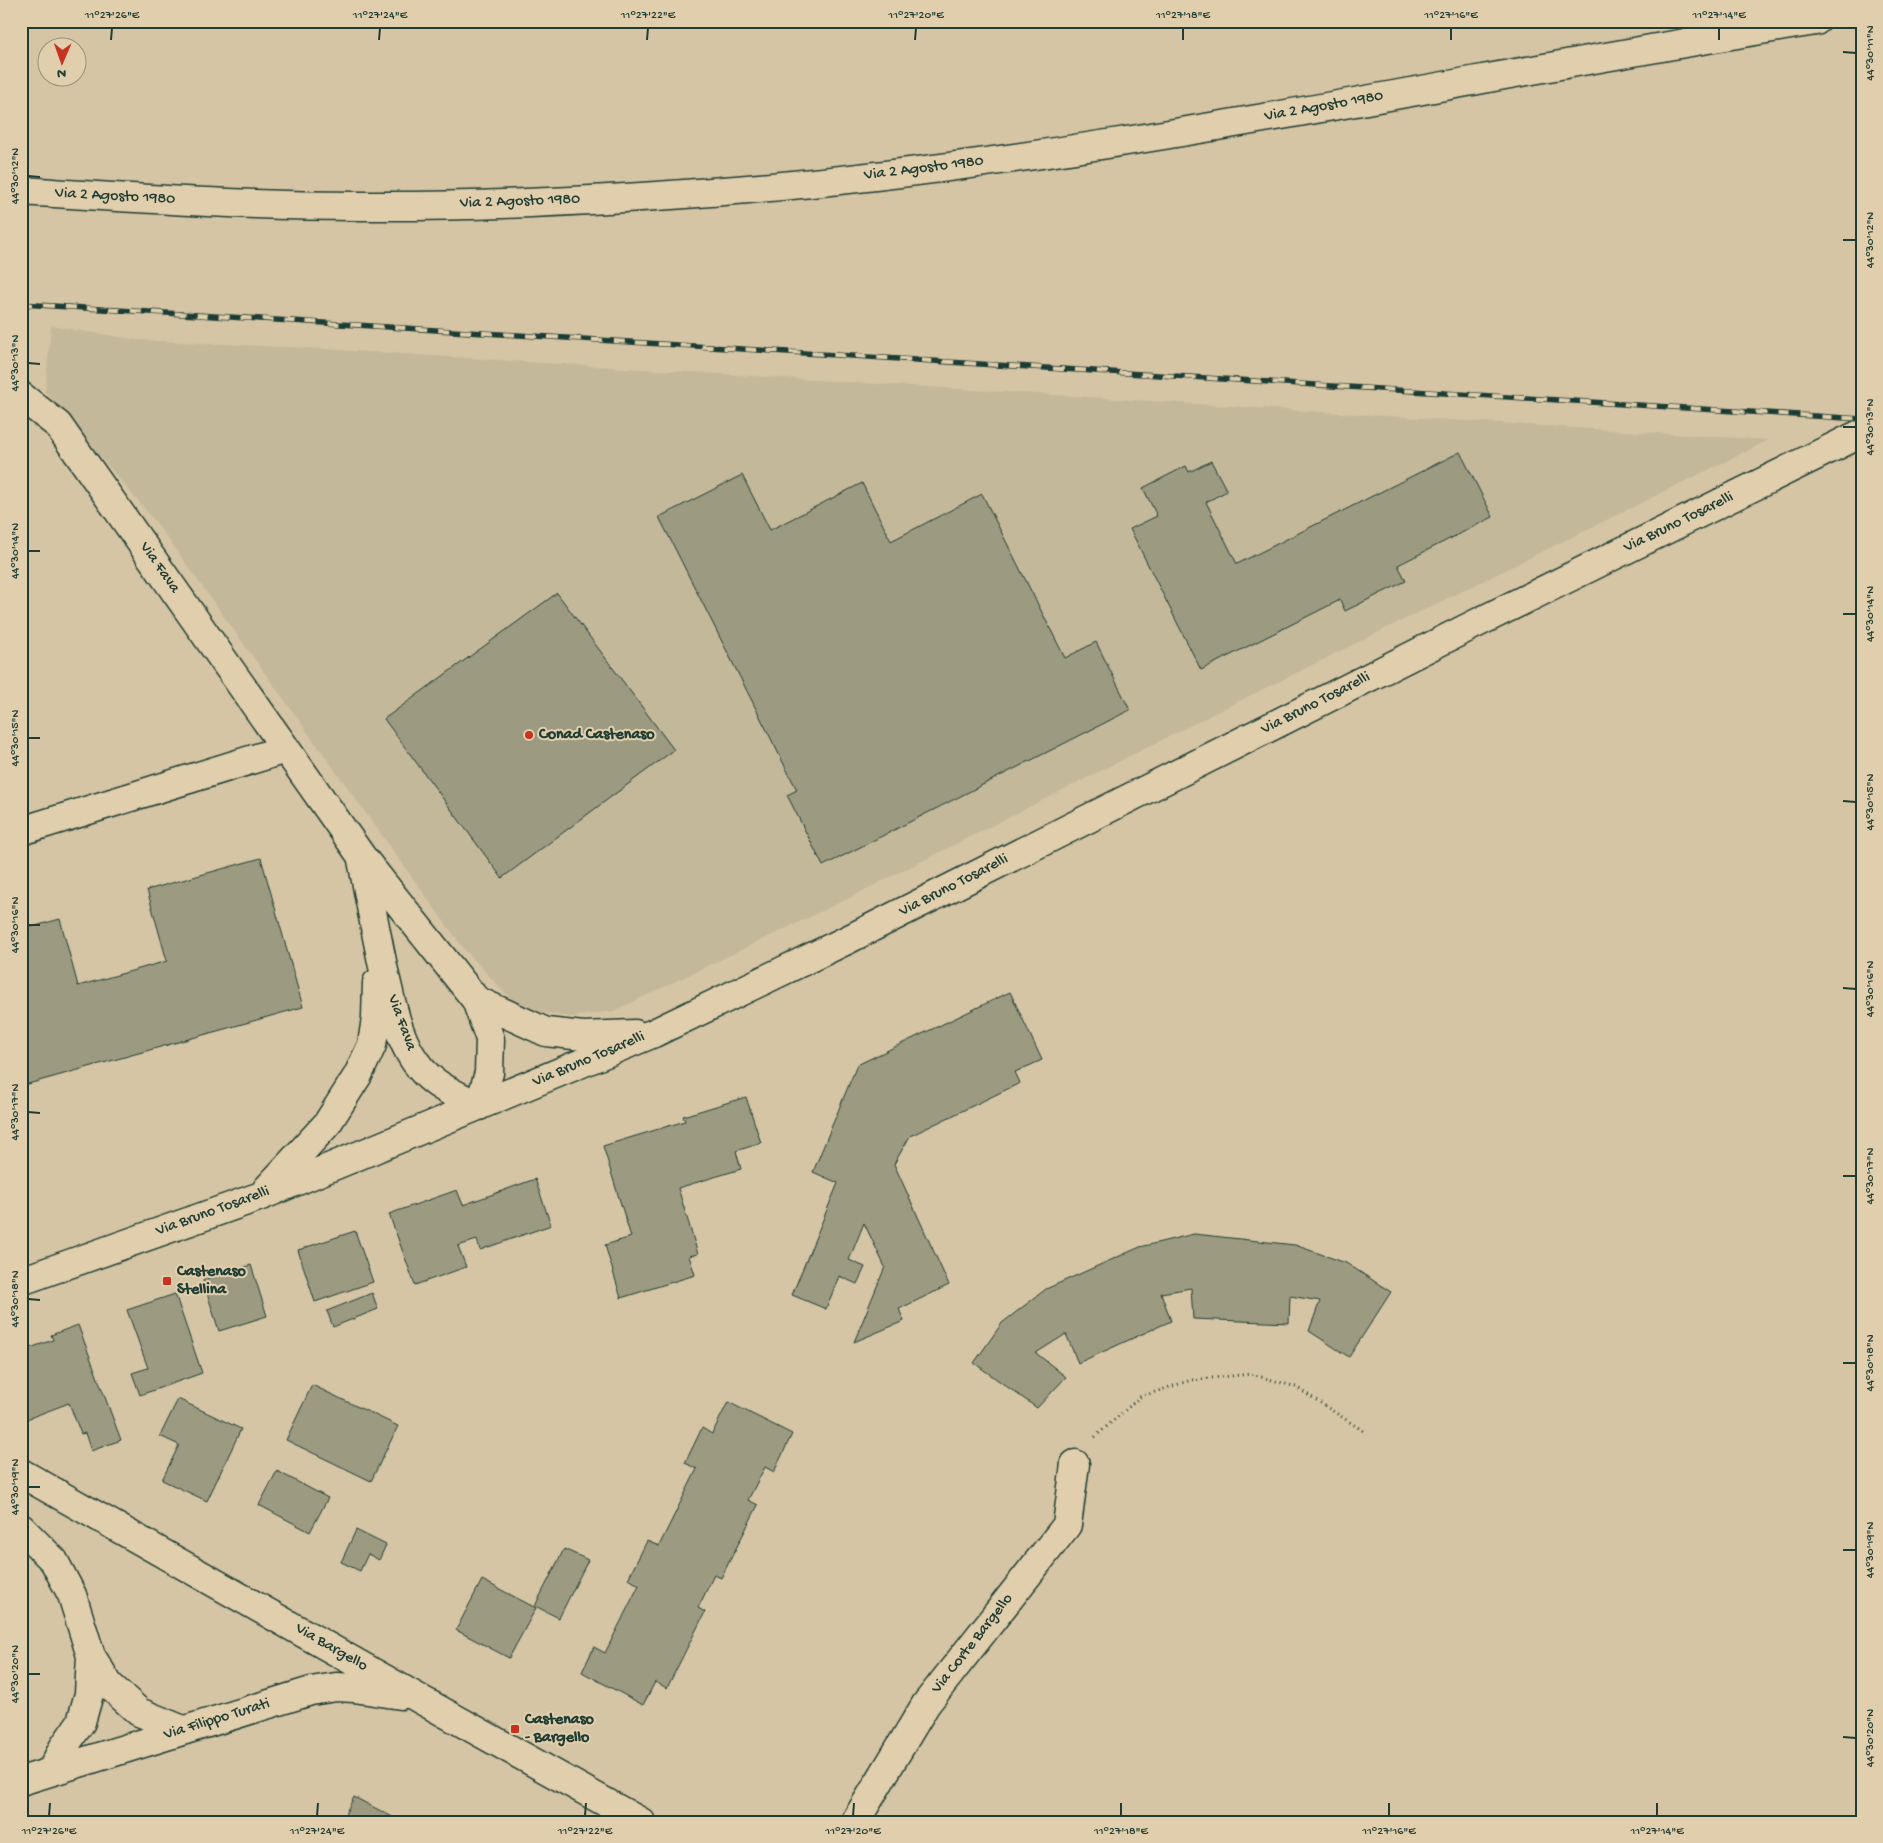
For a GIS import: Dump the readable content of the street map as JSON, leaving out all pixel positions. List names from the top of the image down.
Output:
{
  "streets": {
    "street": [
      "Via 2 Agosto 1980",
      "Via Bruno Tosarelli",
      "Via Fava",
      "Via Corte Bargello",
      "Via Bargello",
      "Via Filippo Turati"
    ]
  },
  "crossings": [
    ["Via Bruno Tosarelli", "Via Fava"],
    ["Via Bargello", "Via Filippo Turati"]
  ],
  "places": {
    "other": ["Conad Castenaso"],
    "transit": ["Castenaso Stellina", "Castenaso - Bargello"]
  },
  "north": "bottom",
  "coordinates": [
    "11°27'26\"E",
    "11°27'24\"E",
    "11°27'22\"E",
    "11°27'20\"E",
    "11°27'18\"E",
    "11°27'16\"E",
    "11°27'14\"E",
    "44°30'11\"N",
    "44°30'12\"N",
    "44°30'13\"N",
    "44°30'14\"N",
    "44°30'15\"N",
    "44°30'16\"N",
    "44°30'17\"N",
    "44°30'18\"N",
    "44°30'19\"N",
    "44°30'20\"N"
  ]
}
